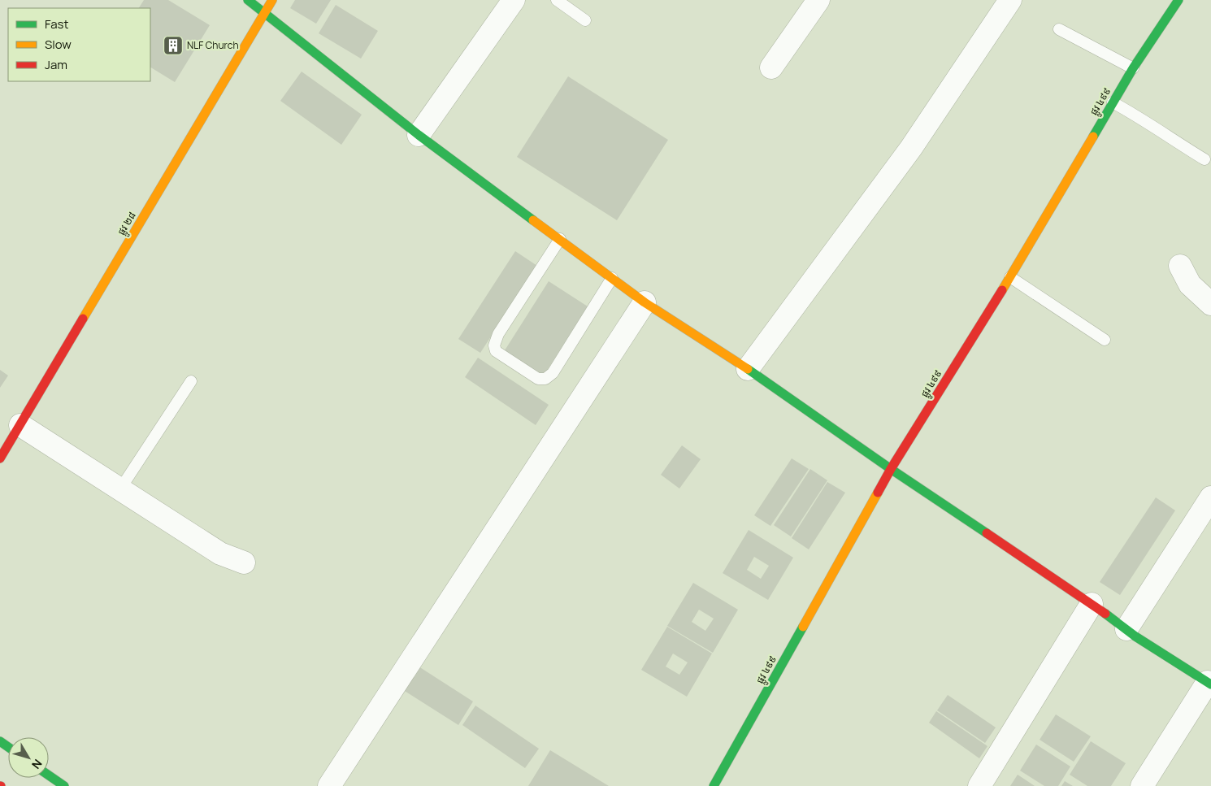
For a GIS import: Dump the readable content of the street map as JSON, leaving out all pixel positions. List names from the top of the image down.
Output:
{
  "streets": {
    "street": ["ផ្លូវ ៤៩៩", "ផ្លូវ ២៨"]
  },
  "places": {
    "building": ["NLF Church"]
  },
  "legend": ["Fast", "Slow", "Jam"],
  "north": "bottom right"
}
